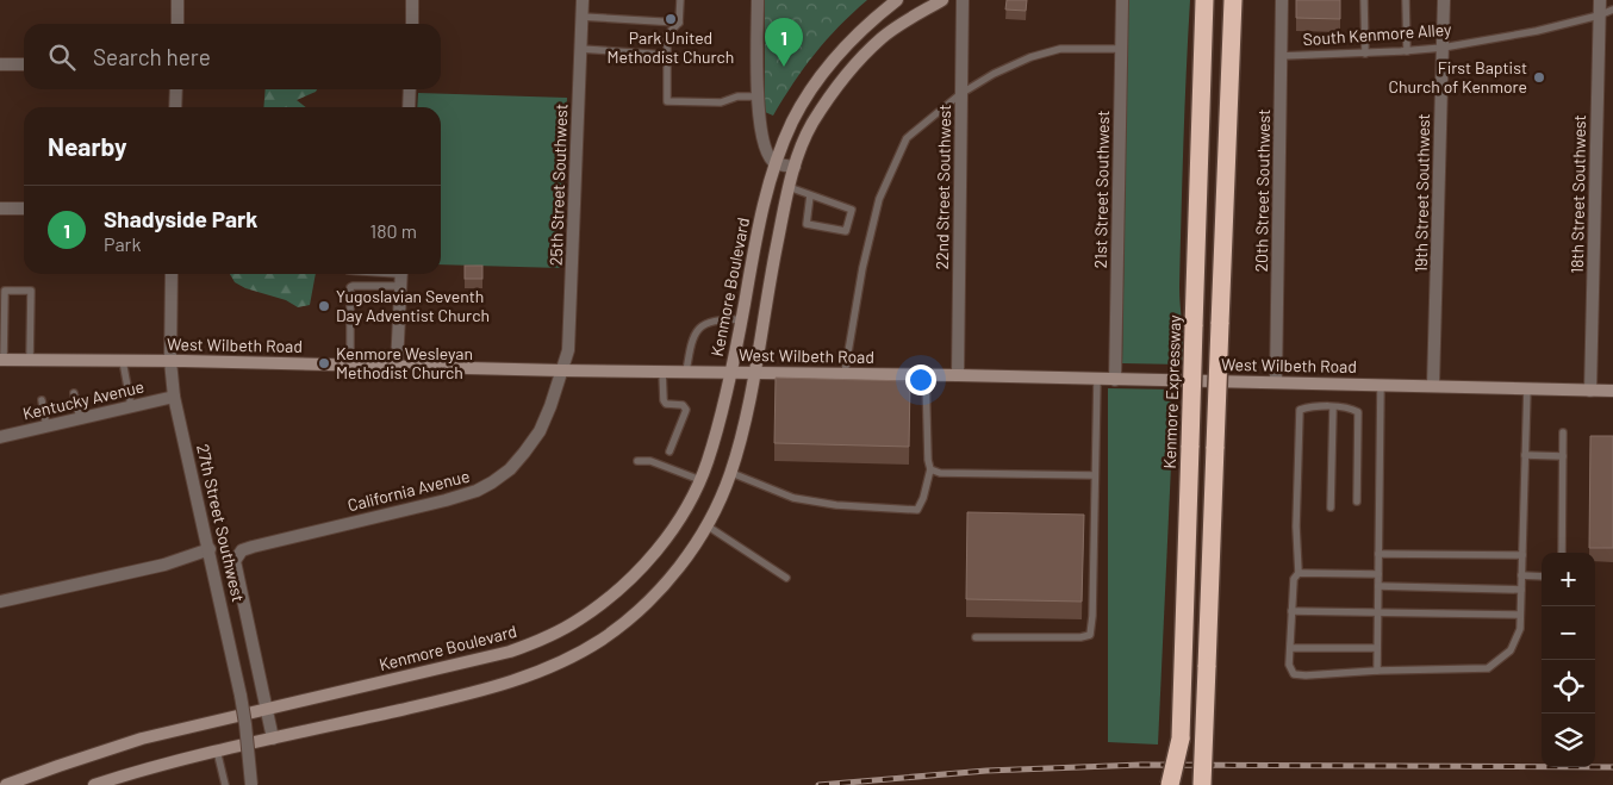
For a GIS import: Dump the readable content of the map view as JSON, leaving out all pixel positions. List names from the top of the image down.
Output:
{
  "streets": {
    "highway": ["Kenmore Expressway"],
    "main road": ["Kenmore Boulevard", "West Wilbeth Road"],
    "street": [
      "25th Street Southwest",
      "22nd Street Southwest",
      "21st Street Southwest",
      "20th Street Southwest",
      "19th Street Southwest",
      "18th Street Southwest",
      "Kentucky Avenue",
      "California Avenue",
      "27th Street Southwest"
    ],
    "lane": ["South Kenmore Alley"]
  },
  "crossings": [
    ["South Kenmore Alley", "20th Street Southwest"],
    ["South Kenmore Alley", "19th Street Southwest"],
    ["South Kenmore Alley", "18th Street Southwest"],
    ["25th Street Southwest", "West Wilbeth Road"],
    ["25th Street Southwest", "California Avenue"],
    ["22nd Street Southwest", "West Wilbeth Road"],
    ["21st Street Southwest", "West Wilbeth Road"],
    ["20th Street Southwest", "West Wilbeth Road"],
    ["19th Street Southwest", "West Wilbeth Road"],
    ["18th Street Southwest", "West Wilbeth Road"],
    ["Kenmore Boulevard", "West Wilbeth Road"],
    ["Kenmore Boulevard", "27th Street Southwest"],
    ["West Wilbeth Road", "California Avenue"],
    ["West Wilbeth Road", "27th Street Southwest"],
    ["Kentucky Avenue", "27th Street Southwest"],
    ["California Avenue", "27th Street Southwest"]
  ],
  "places": [
    "Park United Methodist Church",
    "First Baptist Church of Kenmore",
    "Yugoslavian Seventh Day Adventist Church",
    "Kenmore Wesleyan Methodist Church"
  ],
  "page": {
    "pins": "1",
    "search": "Search here",
    "heading": "Nearby",
    "list": [
      {
        "mark": "1",
        "name": "Shadyside Park",
        "note": "Park",
        "value": "180 m"
      }
    ],
    "map_buttons": ["+", "−"]
  }
}
